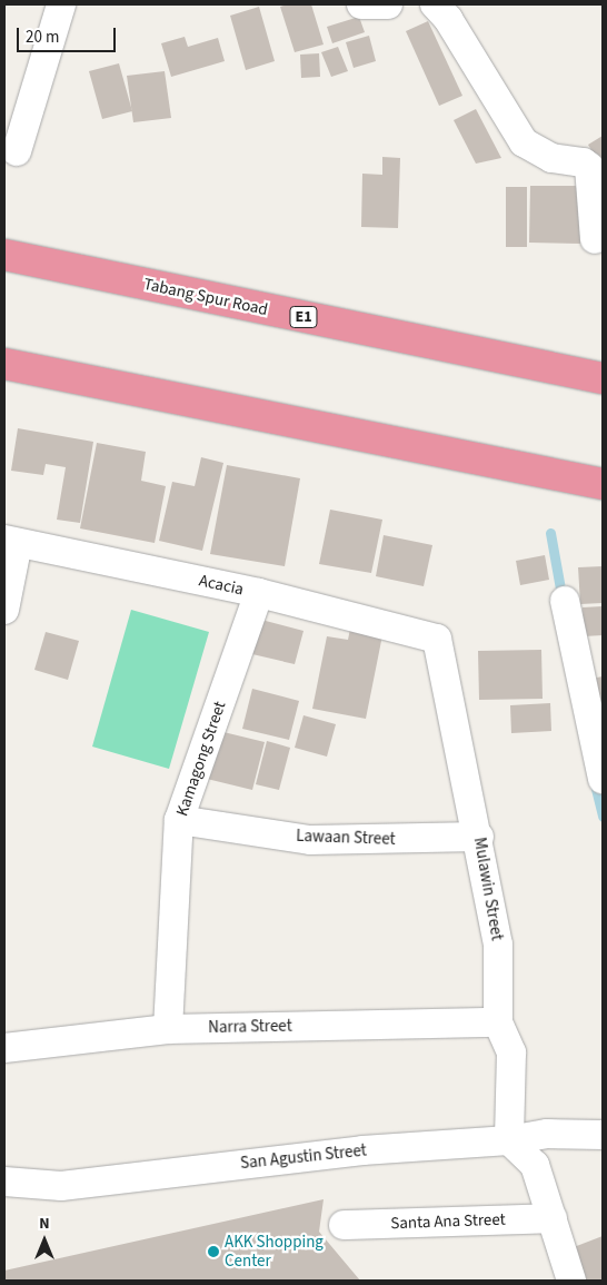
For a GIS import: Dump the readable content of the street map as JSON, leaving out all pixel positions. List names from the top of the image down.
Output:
{
  "streets": {
    "highway": ["Tabang Spur Road", "E1"],
    "street": [
      "Acacia",
      "Kamagong Street",
      "Lawaan Street",
      "Mulawin Street",
      "Narra Street",
      "San Agustin Street",
      "Santa Ana Street"
    ]
  },
  "crossings": [
    ["Acacia", "Kamagong Street"],
    ["Acacia", "Mulawin Street"],
    ["Kamagong Street", "Lawaan Street"],
    ["Kamagong Street", "Narra Street"],
    ["Lawaan Street", "Mulawin Street"],
    ["Mulawin Street", "Narra Street"],
    ["Mulawin Street", "San Agustin Street"]
  ],
  "places": ["AKK Shopping Center"],
  "scale_bar": "20 m",
  "north": "top"
}
